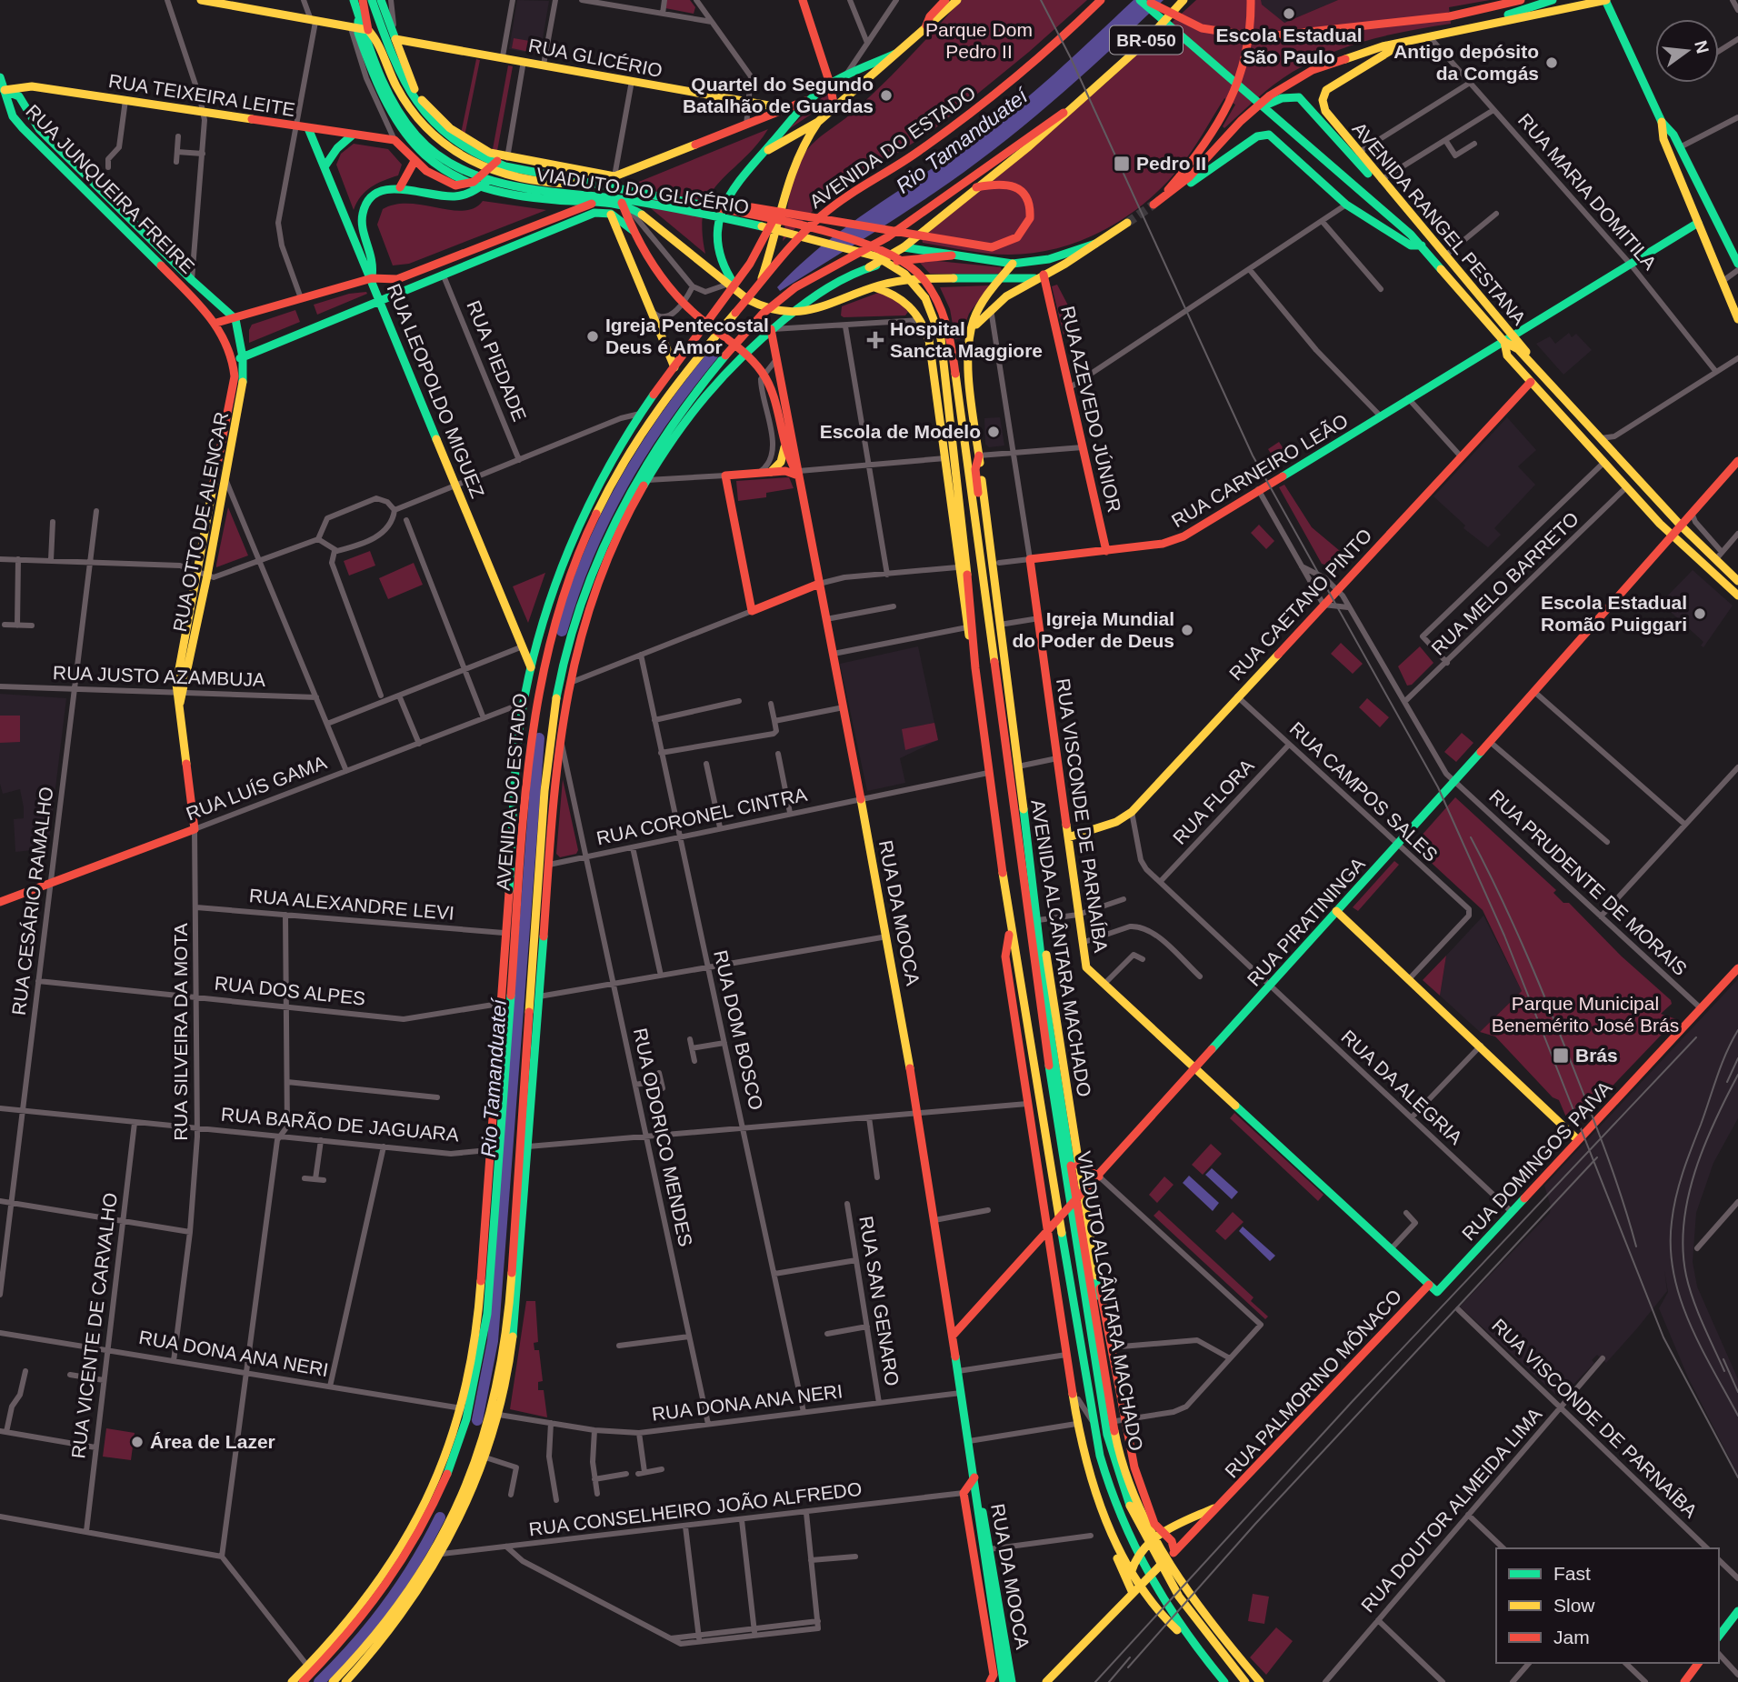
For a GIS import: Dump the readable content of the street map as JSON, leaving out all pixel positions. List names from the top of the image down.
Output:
{
  "streets": {
    "main road": [
      "BR-050",
      "RUA GLICÉRIO",
      "RUA TEIXEIRA LEITE",
      "AVENIDA DO ESTADO",
      "RUA JUNQUEIRA FREIRE",
      "VIADUTO DO GLICÉRIO",
      "AVENIDA RANGEL PESTANA",
      "RUA LEOPOLDO MIGUEZ",
      "RUA AZEVEDO JÚNIOR",
      "RUA CARNEIRO LEÃO",
      "RUA OTTO DE ALENCAR",
      "RUA CAETANO PINTO",
      "RUA LUÍS GAMA",
      "RUA VISCONDE DE PARNAÍBA",
      "RUA DA MOOCA",
      "RUA PIRATININGA",
      "AVENIDA ALCÂNTARA MACHADO",
      "RUA SILVEIRA DA MOTA",
      "RUA DOMINGOS PAIVA",
      "VIADUTO ALCÂNTARA MACHADO",
      "RUA PALMORINO MÔNACO"
    ],
    "street": [
      "RUA MARIA DOMITILA",
      "RUA PIEDADE",
      "RUA MELO BARRETO",
      "RUA JUSTO AZAMBUJA",
      "RUA CAMPOS SALES",
      "RUA FLORA",
      "RUA CORONEL CINTRA",
      "RUA PRUDENTE DE MORAIS",
      "RUA CESÁRIO RAMALHO",
      "RUA ALEXANDRE LEVI",
      "RUA DOS ALPES",
      "RUA DOM BOSCO",
      "RUA DA ALEGRIA",
      "RUA BARÃO DE JAGUARA",
      "RUA ODORICO MENDES",
      "RUA SAN GENARO",
      "RUA VICENTE DE CARVALHO",
      "RUA DONA ANA NERI",
      "RUA CONSELHEIRO JOÃO ALFREDO",
      "RUA DOUTOR ALMEIDA LIMA"
    ]
  },
  "crossings": [
    ["RUA TEIXEIRA LEITE", "RUA JUNQUEIRA FREIRE"],
    ["RUA TEIXEIRA LEITE", "RUA LEOPOLDO MIGUEZ"],
    ["AVENIDA DO ESTADO", "RUA LEOPOLDO MIGUEZ"],
    ["AVENIDA DO ESTADO", "RUA LUÍS GAMA"],
    ["AVENIDA DO ESTADO", "RUA CORONEL CINTRA"],
    ["AVENIDA DO ESTADO", "RUA ALEXANDRE LEVI"],
    ["AVENIDA DO ESTADO", "RUA DA MOOCA"],
    ["AVENIDA DO ESTADO", "RUA DOS ALPES"],
    ["AVENIDA DO ESTADO", "RUA BARÃO DE JAGUARA"],
    ["AVENIDA DO ESTADO", "RUA ODORICO MENDES"],
    ["AVENIDA DO ESTADO", "RUA DONA ANA NERI"],
    ["AVENIDA DO ESTADO", "RUA CONSELHEIRO JOÃO ALFREDO"],
    ["RUA JUNQUEIRA FREIRE", "RUA OTTO DE ALENCAR"],
    ["VIADUTO DO GLICÉRIO", "AVENIDA ALCÂNTARA MACHADO"],
    ["RUA MARIA DOMITILA", "RUA CARNEIRO LEÃO"],
    ["AVENIDA RANGEL PESTANA", "RUA CARNEIRO LEÃO"],
    ["AVENIDA RANGEL PESTANA", "RUA MELO BARRETO"],
    ["AVENIDA RANGEL PESTANA", "RUA CAETANO PINTO"],
    ["AVENIDA RANGEL PESTANA", "RUA PIRATININGA"],
    ["RUA AZEVEDO JÚNIOR", "RUA CARNEIRO LEÃO"],
    ["RUA CARNEIRO LEÃO", "RUA VISCONDE DE PARNAÍBA"],
    ["RUA OTTO DE ALENCAR", "RUA JUSTO AZAMBUJA"],
    ["RUA OTTO DE ALENCAR", "RUA SILVEIRA DA MOTA"],
    ["RUA MELO BARRETO", "RUA PRUDENTE DE MORAIS"],
    ["RUA CAETANO PINTO", "RUA CAMPOS SALES"],
    ["RUA CAETANO PINTO", "RUA VISCONDE DE PARNAÍBA"],
    ["RUA CAETANO PINTO", "RUA PRUDENTE DE MORAIS"],
    ["RUA CAETANO PINTO", "RUA DA ALEGRIA"],
    ["RUA JUSTO AZAMBUJA", "RUA CESÁRIO RAMALHO"],
    ["RUA JUSTO AZAMBUJA", "RUA SILVEIRA DA MOTA"],
    ["RUA LUÍS GAMA", "RUA CESÁRIO RAMALHO"],
    ["RUA LUÍS GAMA", "RUA SILVEIRA DA MOTA"],
    ["RUA CAMPOS SALES", "RUA FLORA"],
    ["RUA CAMPOS SALES", "RUA PIRATININGA"],
    ["RUA FLORA", "RUA DA ALEGRIA"],
    ["RUA VISCONDE DE PARNAÍBA", "RUA PIRATININGA"],
    ["RUA VISCONDE DE PARNAÍBA", "RUA DOMINGOS PAIVA"],
    ["RUA VISCONDE DE PARNAÍBA", "RUA PALMORINO MÔNACO"],
    ["RUA VISCONDE DE PARNAÍBA", "RUA DOUTOR ALMEIDA LIMA"],
    ["RUA CORONEL CINTRA", "RUA DA MOOCA"],
    ["RUA CORONEL CINTRA", "RUA DOM BOSCO"],
    ["RUA CORONEL CINTRA", "RUA ODORICO MENDES"],
    ["RUA PRUDENTE DE MORAIS", "RUA PIRATININGA"],
    ["RUA PRUDENTE DE MORAIS", "RUA DOMINGOS PAIVA"],
    ["RUA CESÁRIO RAMALHO", "RUA DOS ALPES"],
    ["RUA CESÁRIO RAMALHO", "RUA BARÃO DE JAGUARA"],
    ["RUA ALEXANDRE LEVI", "RUA SILVEIRA DA MOTA"],
    ["RUA DA MOOCA", "RUA PIRATININGA"],
    ["RUA DA MOOCA", "RUA DONA ANA NERI"],
    ["RUA DA MOOCA", "RUA CONSELHEIRO JOÃO ALFREDO"],
    ["RUA PIRATININGA", "AVENIDA ALCÂNTARA MACHADO"],
    ["RUA PIRATININGA", "RUA DA ALEGRIA"],
    ["AVENIDA ALCÂNTARA MACHADO", "VIADUTO ALCÂNTARA MACHADO"],
    ["AVENIDA ALCÂNTARA MACHADO", "RUA PALMORINO MÔNACO"],
    ["RUA DOS ALPES", "RUA SILVEIRA DA MOTA"],
    ["RUA DOM BOSCO", "RUA DONA ANA NERI"],
    ["RUA SILVEIRA DA MOTA", "RUA BARÃO DE JAGUARA"],
    ["RUA SILVEIRA DA MOTA", "RUA DONA ANA NERI"],
    ["RUA DA ALEGRIA", "RUA DOMINGOS PAIVA"],
    ["RUA BARÃO DE JAGUARA", "RUA VICENTE DE CARVALHO"],
    ["RUA ODORICO MENDES", "RUA DONA ANA NERI"],
    ["RUA SAN GENARO", "RUA DONA ANA NERI"],
    ["RUA VICENTE DE CARVALHO", "RUA DONA ANA NERI"]
  ],
  "water": ["Rio Tamanduateí"],
  "parks": ["Parque Dom Pedro II", "Parque Municipal Benemérito José Brás"],
  "places": {
    "other": [
      "Escola Estadual São Paulo",
      "Antigo depósito da Comgás",
      "Quartel do Segundo Batalhão de Guardas",
      "Igreja Pentecostal Deus é Amor",
      "Escola de Modelo",
      "Escola Estadual Romão Puiggari",
      "Igreja Mundial do Poder de Deus",
      "Área de Lazer"
    ],
    "transit": ["Pedro II", "Brás"],
    "health": ["Hospital Sancta Maggiore"]
  },
  "legend": ["Fast", "Slow", "Jam"],
  "north": "right"
}
